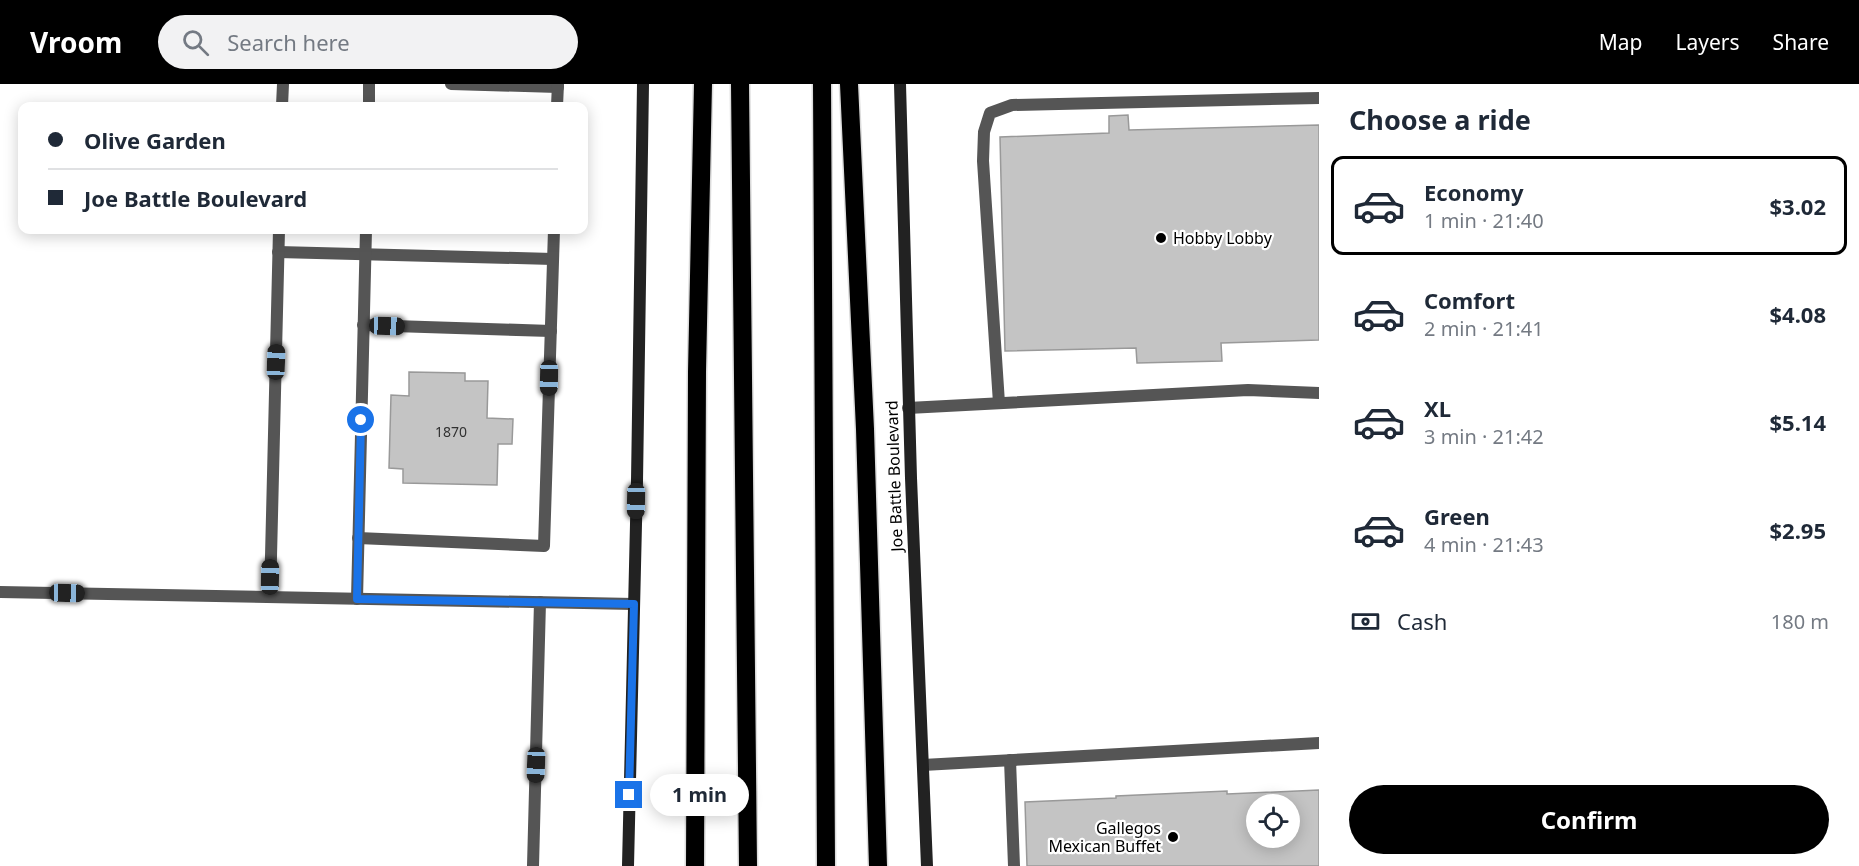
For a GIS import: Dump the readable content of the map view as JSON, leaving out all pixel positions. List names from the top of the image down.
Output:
{
  "streets": {
    "main road": ["Joe Battle Boulevard"]
  },
  "places": ["Hobby Lobby", "Gallegos Mexican Buffet"],
  "house_numbers": ["1870"],
  "page": {
    "header": "Vroom",
    "search": "Search here",
    "nav": ["Map", "Layers", "Share"],
    "heading": "Choose a ride",
    "banner": ["Olive Garden", "Joe Battle Boulevard"],
    "list": [
      {
        "name": "Economy",
        "note": "1 min · 21:40",
        "value": "$3.02"
      },
      {
        "name": "Comfort",
        "note": "2 min · 21:41",
        "value": "$4.08"
      },
      {
        "name": "XL",
        "note": "3 min · 21:42",
        "value": "$5.14"
      },
      {
        "name": "Green",
        "note": "4 min · 21:43",
        "value": "$2.95"
      }
    ],
    "pay": ["Cash", "180 m"],
    "buttons": "Confirm",
    "bubble": "1 min"
  }
}
